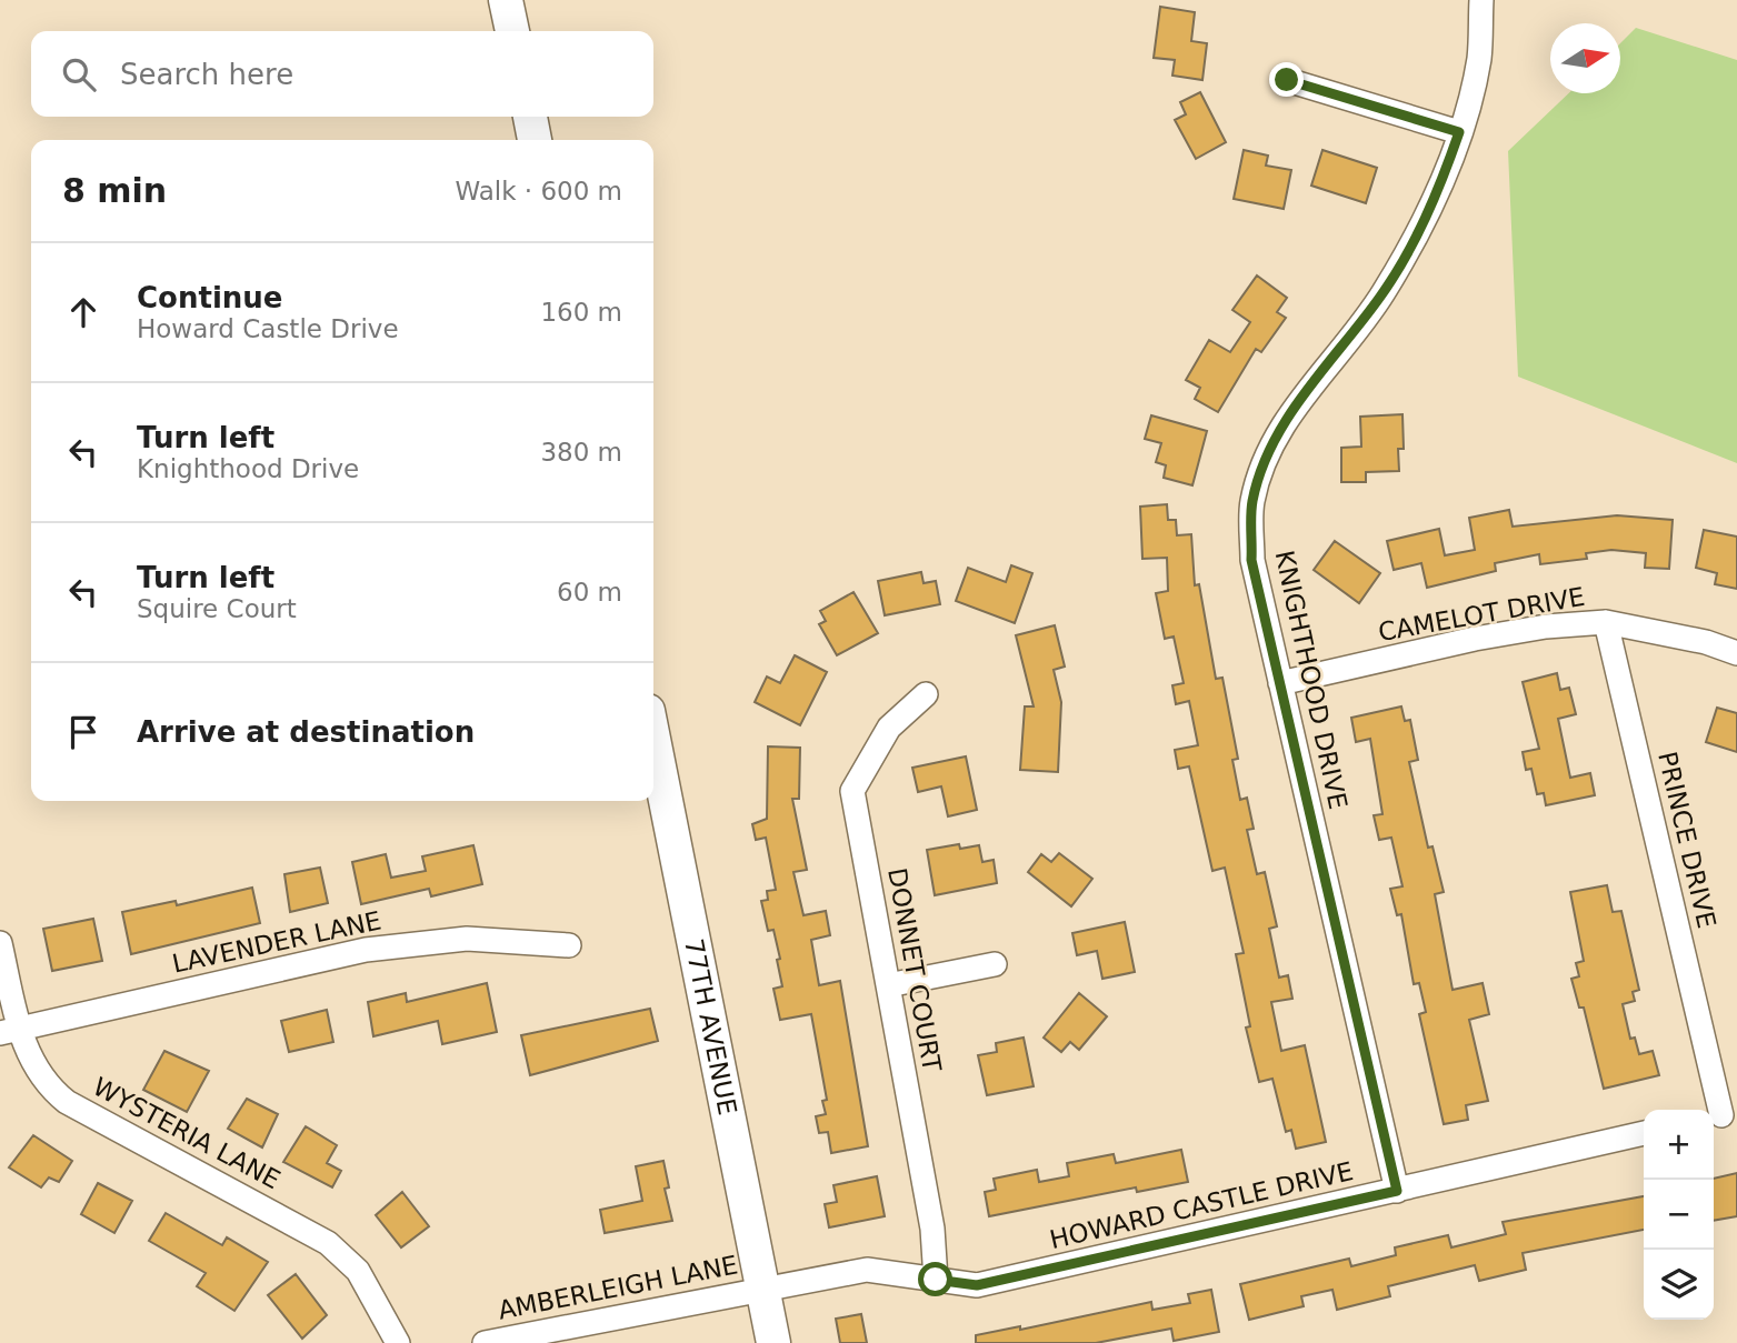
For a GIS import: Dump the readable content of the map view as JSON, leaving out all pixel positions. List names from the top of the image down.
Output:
{
  "streets": {
    "street": [
      "CAMELOT DRIVE",
      "KNIGHTHOOD DRIVE",
      "PRINCE DRIVE",
      "LAVENDER LANE",
      "DONNET COURT",
      "77TH AVENUE",
      "WYSTERIA LANE",
      "HOWARD CASTLE DRIVE",
      "AMBERLEIGH LANE"
    ]
  },
  "crossings": [
    ["CAMELOT DRIVE", "KNIGHTHOOD DRIVE"],
    ["CAMELOT DRIVE", "PRINCE DRIVE"],
    ["KNIGHTHOOD DRIVE", "HOWARD CASTLE DRIVE"],
    ["LAVENDER LANE", "WYSTERIA LANE"],
    ["DONNET COURT", "HOWARD CASTLE DRIVE"],
    ["77TH AVENUE", "HOWARD CASTLE DRIVE"],
    ["77TH AVENUE", "AMBERLEIGH LANE"],
    ["HOWARD CASTLE DRIVE", "AMBERLEIGH LANE"]
  ],
  "north": "right",
  "page": {
    "search": "Search here",
    "heading": ["8 min", "Walk · 600 m"],
    "list": [
      ["Continue", "Howard Castle Drive", "160 m"],
      ["Turn left", "Knighthood Drive", "380 m"],
      ["Turn left", "Squire Court", "60 m"],
      "Arrive at destination"
    ],
    "map_buttons": ["+", "−"]
  }
}
